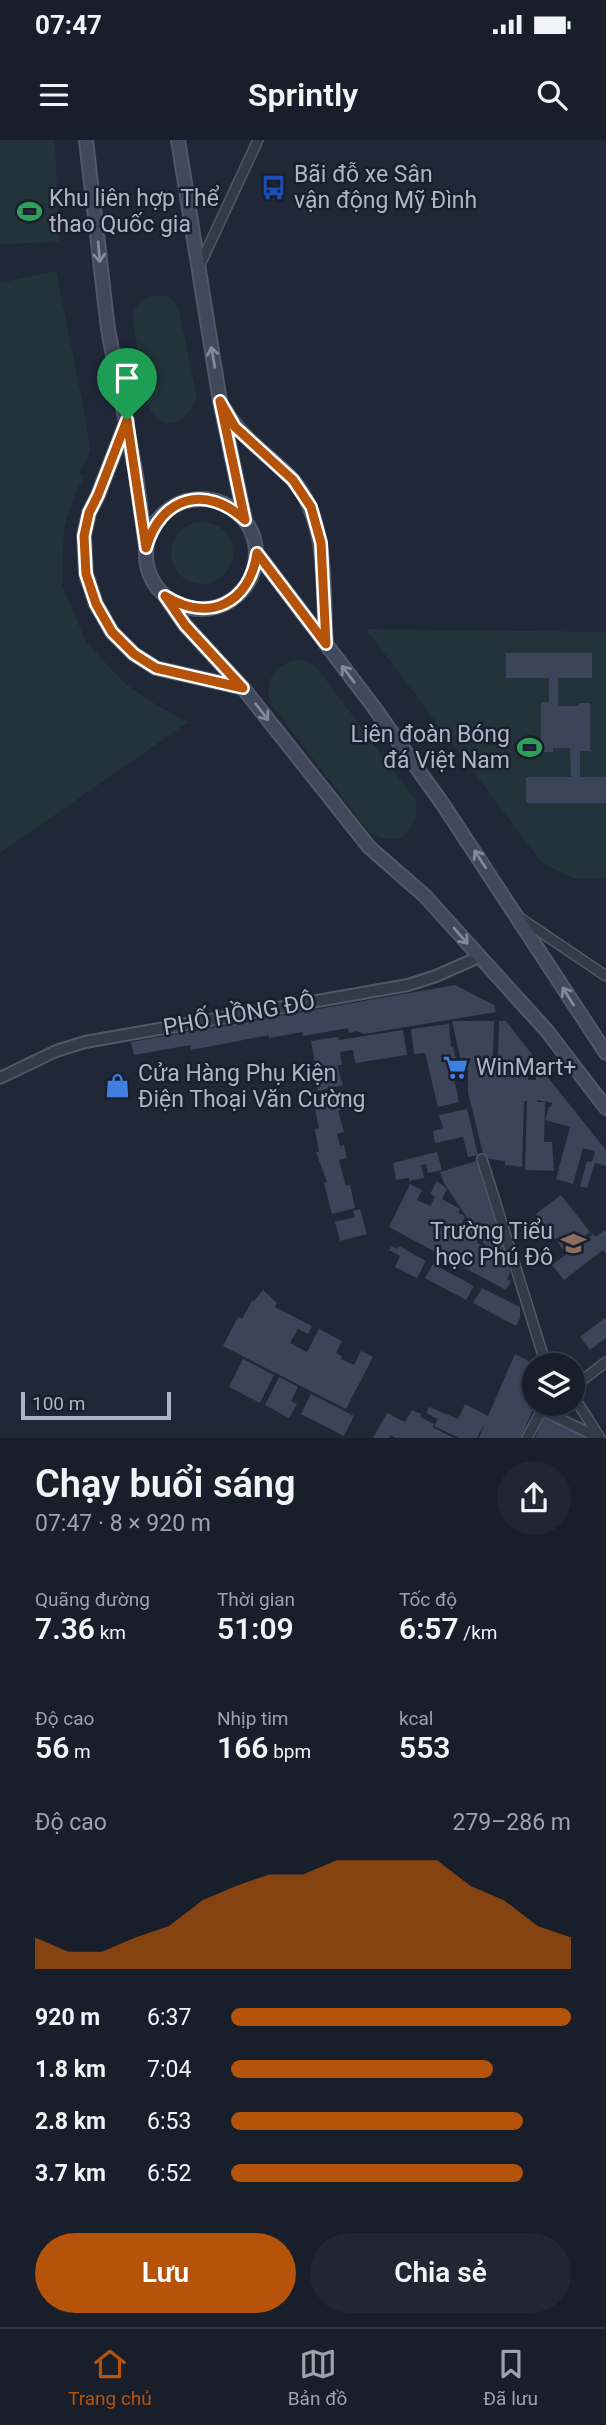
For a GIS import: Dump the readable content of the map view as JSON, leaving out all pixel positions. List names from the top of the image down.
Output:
{
  "streets": {
    "street": ["PHỐ HỒNG ĐÔ"]
  },
  "places": {
    "bus stop": ["Bãi đỗ xe Sân vận động Mỹ Đình"],
    "sports": ["Khu liên hợp Thể thao Quốc gia", "Liên đoàn Bóng đá Việt Nam"],
    "supermarket": ["WinMart+"],
    "shop": ["Cửa Hàng Phụ Kiện Điện Thoại Văn Cường"],
    "school or university": ["Trường Tiểu học Phú Đô"]
  },
  "scale_bar": "100 m",
  "page": {
    "status": "07:47",
    "header": "Sprintly",
    "scale": "100 m",
    "heading": ["Chạy buổi sáng", "07:47 · 8 × 920 m"],
    "stats": [
      ["Quãng đường", "7.36 km"],
      ["Thời gian", "51:09"],
      ["Tốc độ", "6:57 /km"],
      ["Độ cao", "56 m"],
      ["Nhịp tim", "166 bpm"],
      ["kcal", "553"]
    ],
    "chart": ["Độ cao", "279–286 m"],
    "list": [
      {
        "name": "920 m",
        "note": "6:37"
      },
      {
        "name": "1.8 km",
        "note": "7:04"
      },
      {
        "name": "2.8 km",
        "note": "6:53"
      },
      {
        "name": "3.7 km",
        "note": "6:52"
      }
    ],
    "buttons": ["Lưu", "Chia sẻ"],
    "tabs": ["Trang chủ", "Bản đồ", "Đã lưu"]
  }
}
